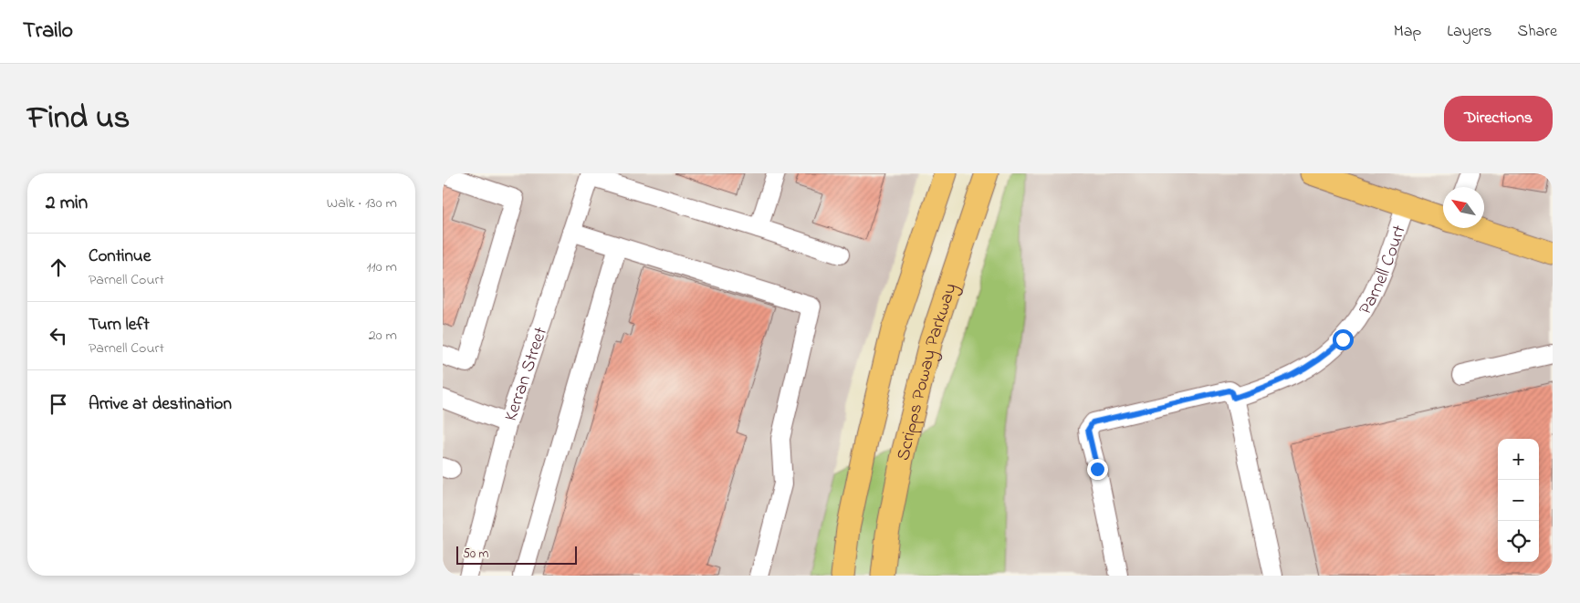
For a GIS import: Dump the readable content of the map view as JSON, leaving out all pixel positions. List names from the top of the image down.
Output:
{
  "streets": {
    "main road": ["Scripps Poway Parkway"],
    "street": ["Parnell Court", "Kerran Street"]
  },
  "scale_bar": "50 m",
  "north": "top left",
  "page": {
    "header": "Trailo",
    "nav": ["Map", "Layers", "Share"],
    "title": "Find us",
    "buttons": "Directions",
    "heading": ["2 min", "Walk · 130 m"],
    "list": [
      ["Continue", "Parnell Court", "110 m"],
      ["Turn left", "Parnell Court", "20 m"],
      "Arrive at destination"
    ],
    "map_buttons": ["+", "−"],
    "scale": "50 m"
  }
}
